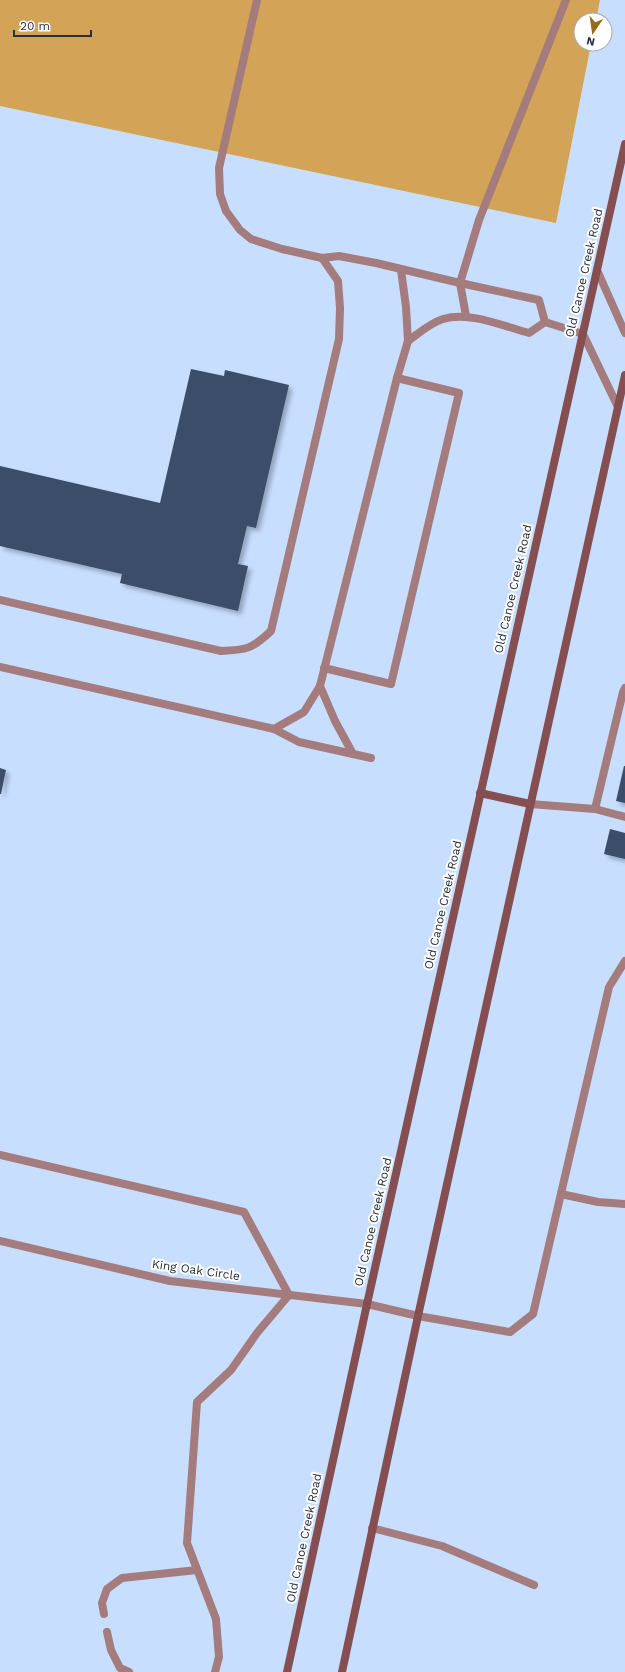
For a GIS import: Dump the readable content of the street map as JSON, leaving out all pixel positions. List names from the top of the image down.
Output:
{
  "streets": {
    "main road": ["Old Canoe Creek Road"],
    "street": ["King Oak Circle"]
  },
  "crossings": [
    ["Old Canoe Creek Road", "King Oak Circle"]
  ],
  "scale_bar": "20 m",
  "north": "bottom"
}
